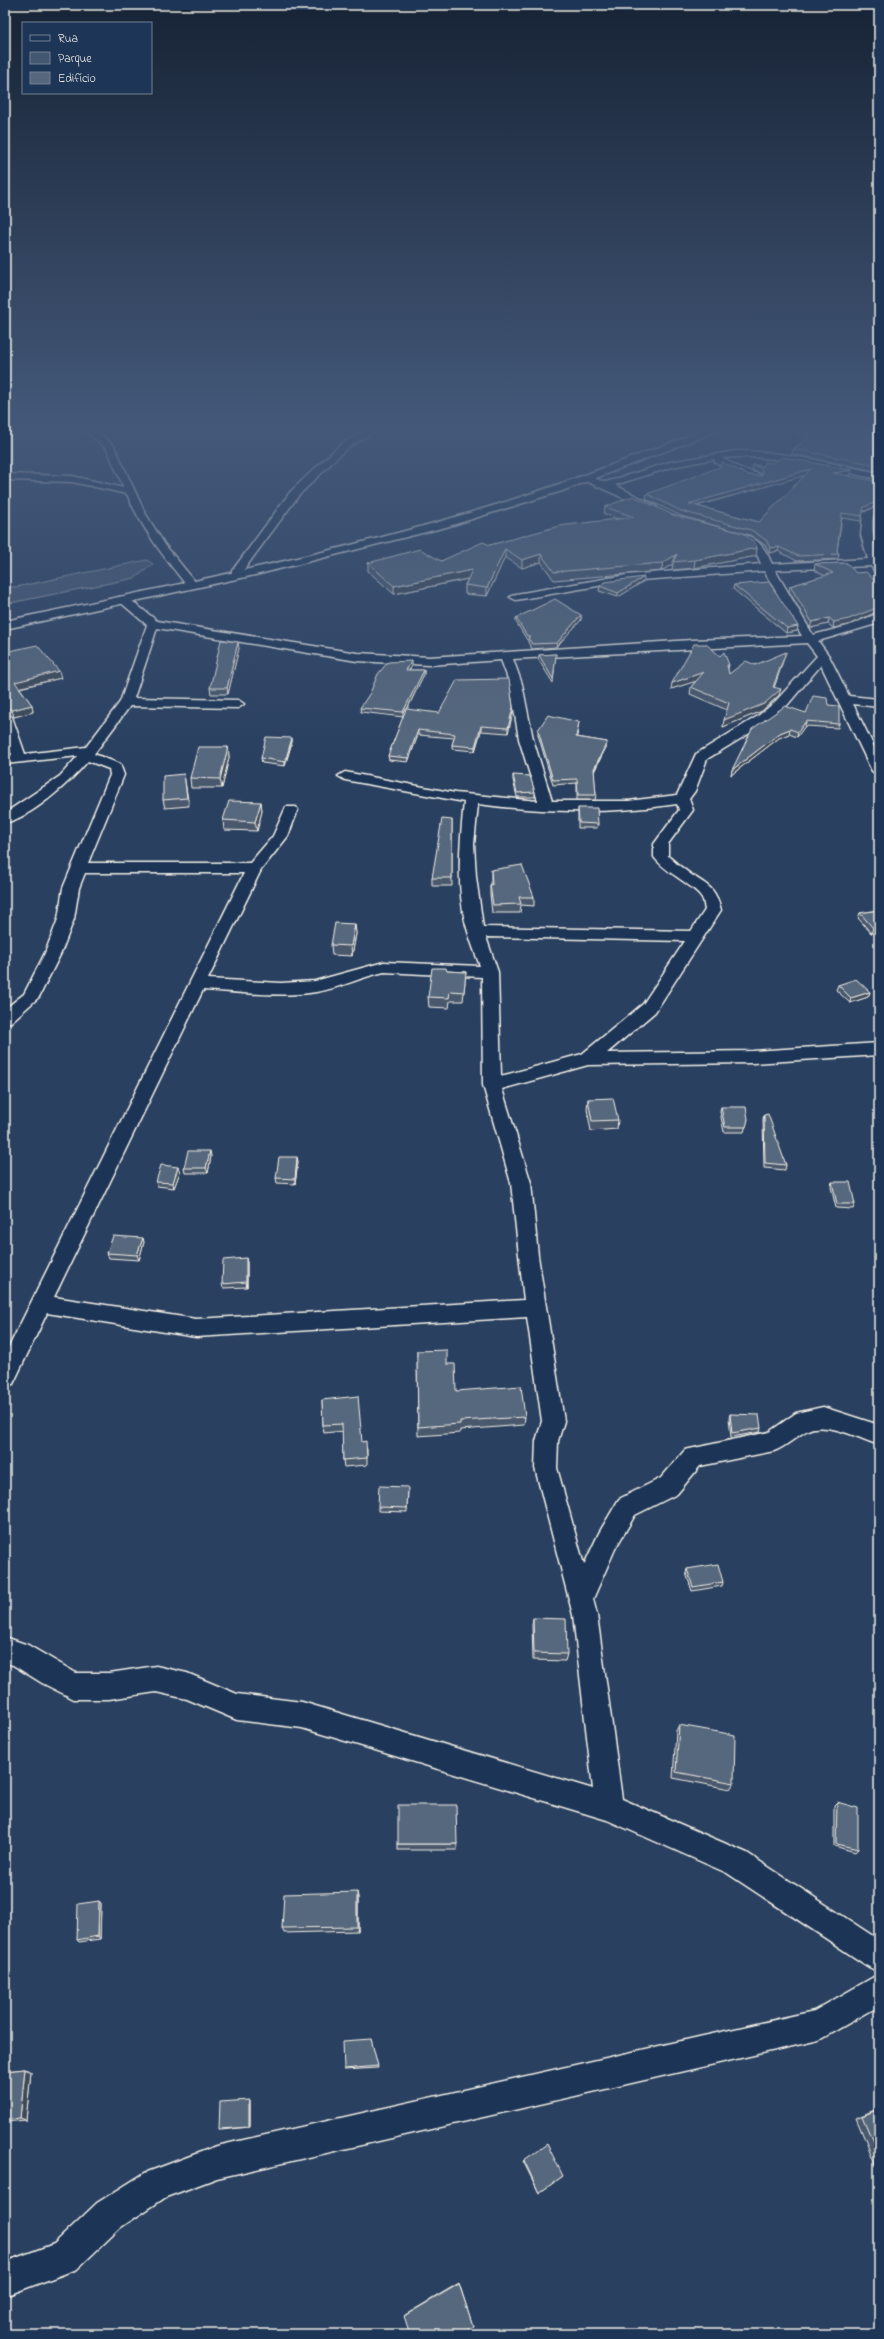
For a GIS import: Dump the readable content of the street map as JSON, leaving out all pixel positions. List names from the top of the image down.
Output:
{
  "legend": ["Rua", "Parque", "Edifício"]
}
